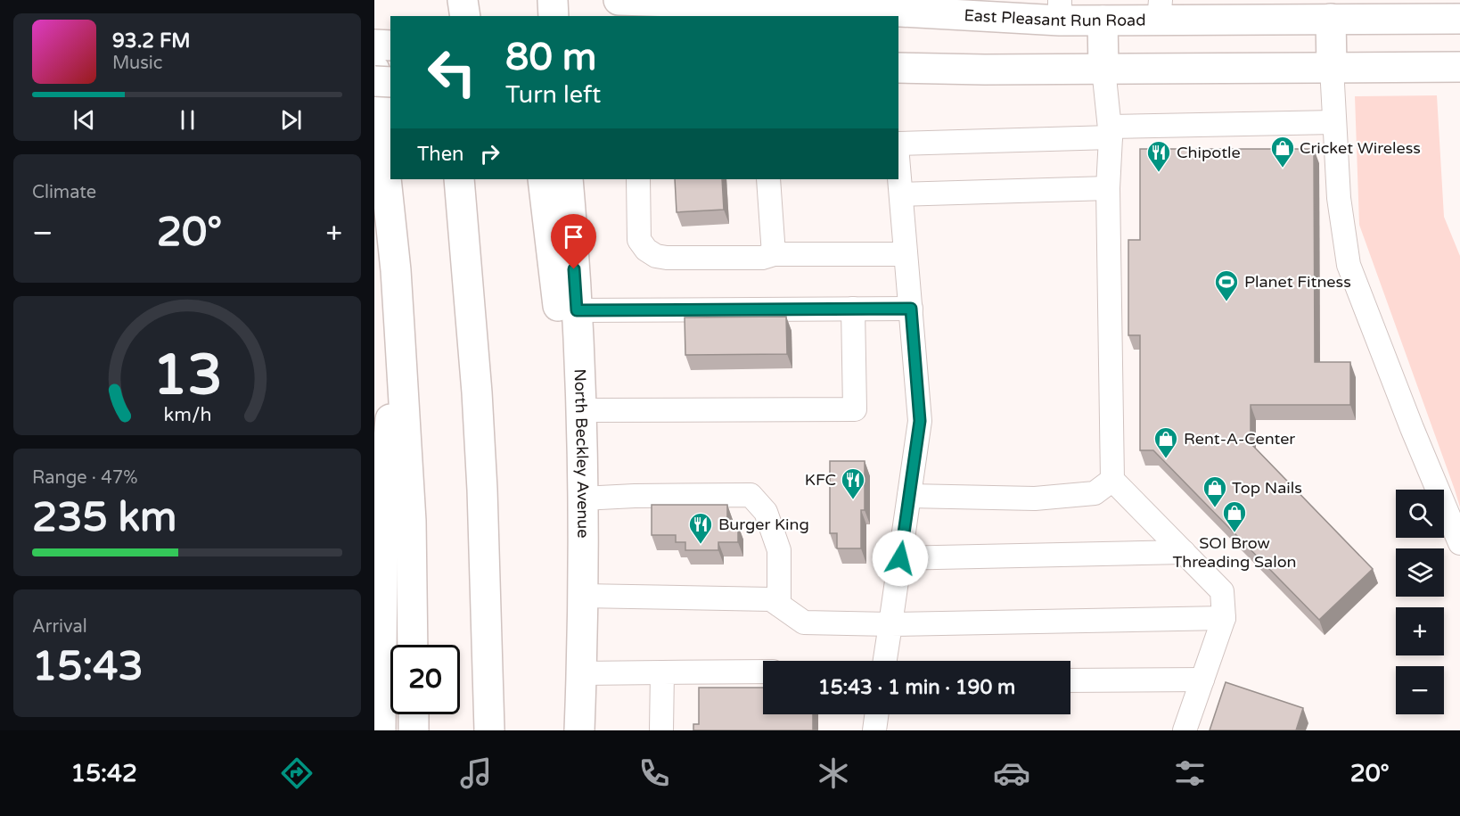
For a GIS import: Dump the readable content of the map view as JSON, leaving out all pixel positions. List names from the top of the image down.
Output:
{
  "streets": {
    "main road": ["East Pleasant Run Road", "North Beckley Avenue"]
  },
  "places": {
    "shop": [
      "Cricket Wireless",
      "Rent-A-Center",
      "Top Nails",
      "SOI Brow Threading Salon"
    ],
    "restaurant": ["Chipotle", "KFC", "Burger King"],
    "sports": ["Planet Fitness"]
  },
  "page": {
    "turn": ["80 m", "Turn left"],
    "song": ["93.2 FM", "Music"],
    "then": "Then",
    "tile": [
      "Climate",
      ["Range · 47%", "235 km"],
      ["Arrival", "15:43"]
    ],
    "heat": ["−", "20°", "+"],
    "map_buttons": ["+", "−"],
    "limit": "20",
    "trip": "15:43 · 1 min · 190 m",
    "tabs": ["15:42", "20°"],
    "gauge": ["13", "km/h"]
  }
}
